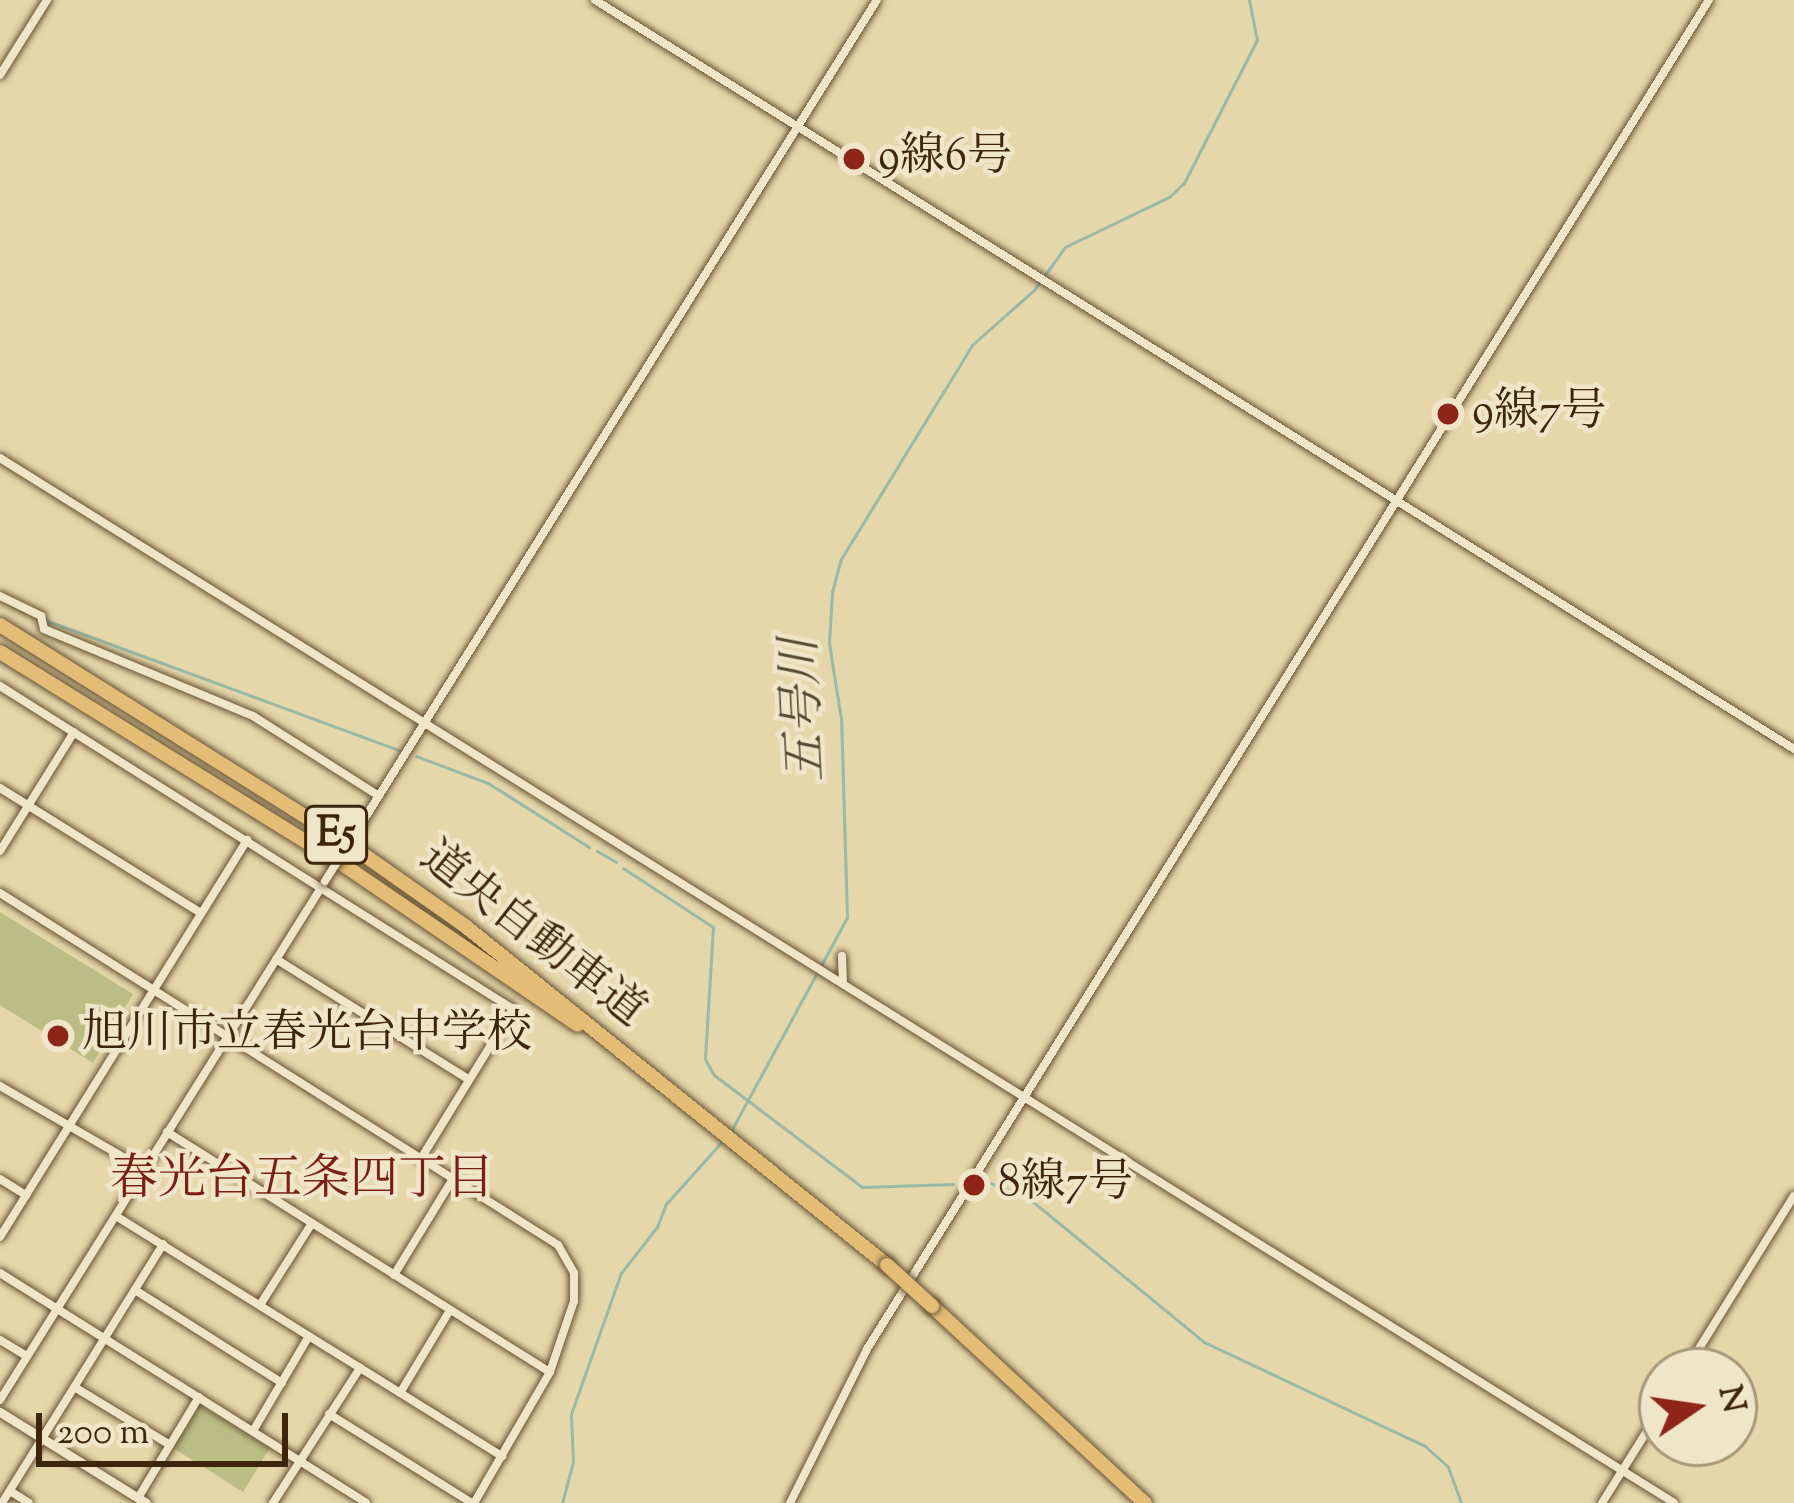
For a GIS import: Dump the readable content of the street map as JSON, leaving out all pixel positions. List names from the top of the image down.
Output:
{
  "streets": {
    "highway": ["E5", "道央自動車道"]
  },
  "districts": ["春光台五条四丁目"],
  "water": ["五号川"],
  "places": [
    "9線6号",
    "9線7号",
    "旭川市立春光台中学校",
    "8線7号"
  ],
  "scale_bar": "200 m",
  "north": "right"
}
